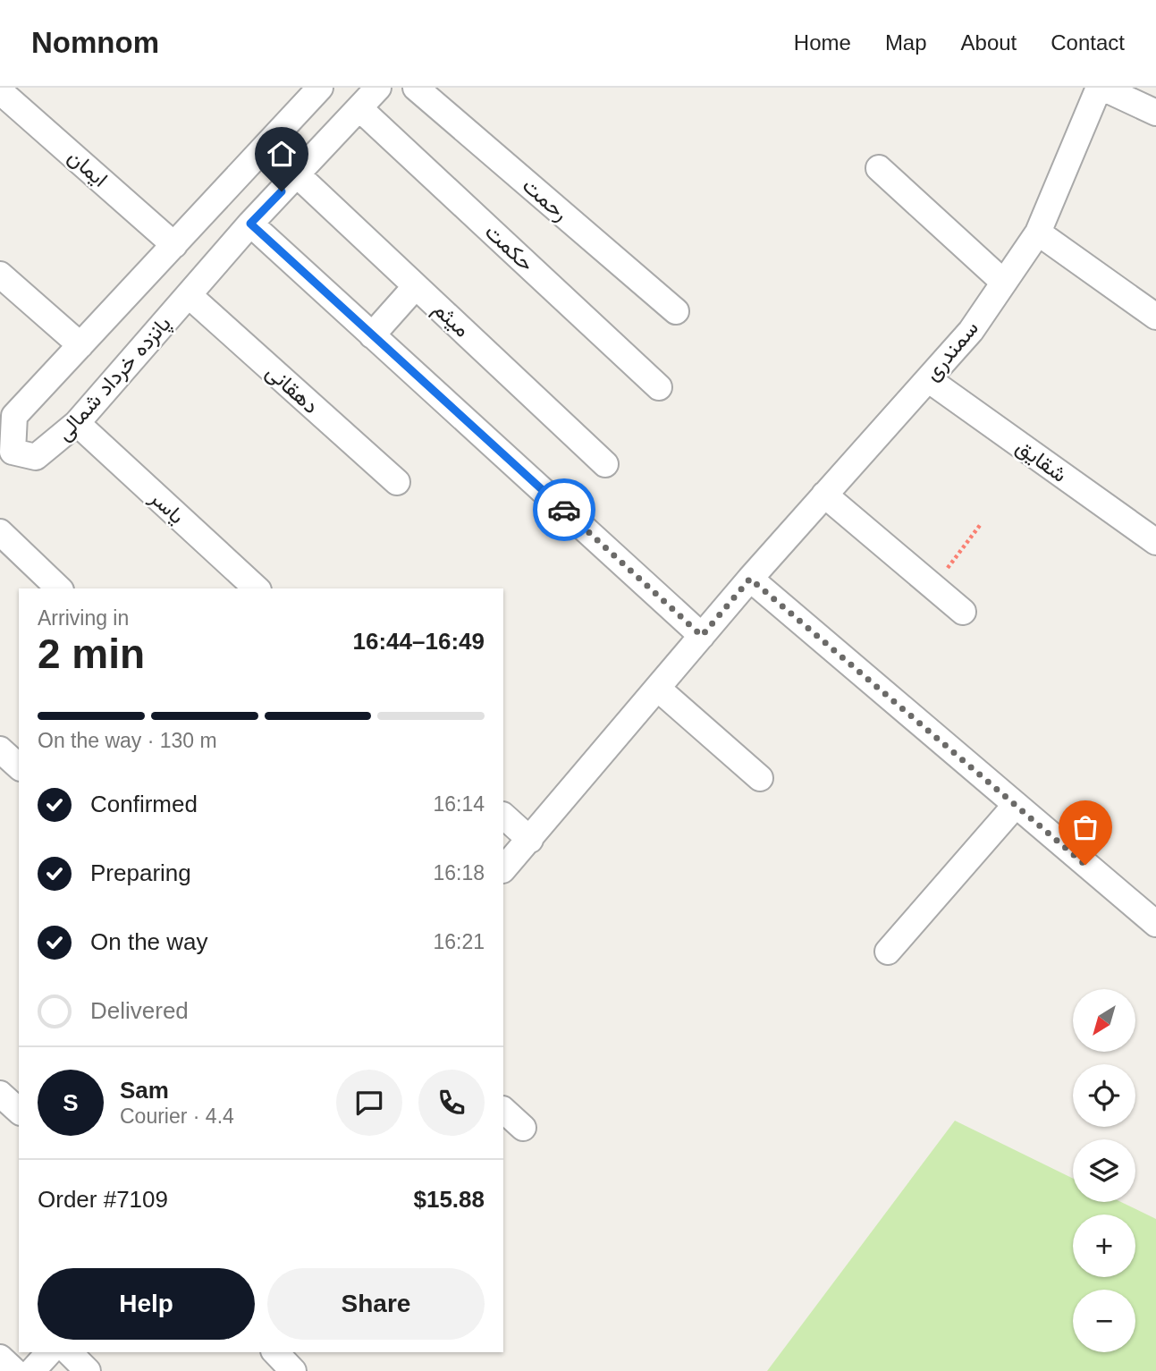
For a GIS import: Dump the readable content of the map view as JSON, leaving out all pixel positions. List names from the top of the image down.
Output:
{
  "streets": {
    "street": [
      "ایمان",
      "رحمت",
      "حکمت",
      "میثم",
      "سمندری",
      "پانزده خرداد شمالی",
      "دهقانی",
      "شقایق",
      "یاسر"
    ]
  },
  "crossings": [
    ["ایمان", "پانزده خرداد شمالی"],
    ["حکمت", "پانزده خرداد شمالی"],
    ["میثم", "پانزده خرداد شمالی"],
    ["سمندری", "شقایق"],
    ["پانزده خرداد شمالی", "دهقانی"],
    ["پانزده خرداد شمالی", "یاسر"]
  ],
  "north": "bottom left",
  "page": {
    "header": "Nomnom",
    "nav": [
      "Home",
      "Map",
      "About",
      "Contact"
    ],
    "heading": ["2 min", "Arriving in", "16:44–16:49"],
    "panel": [
      "Sam",
      "Courier · 4.4",
      "Order #7109",
      "$15.88"
    ],
    "bar": "On the way · 130 m",
    "list": [
      ["Confirmed", "16:14"],
      ["Preparing", "16:18"],
      ["On the way", "16:21"],
      "Delivered"
    ],
    "map_buttons": ["+", "−"],
    "round": "S",
    "buttons": ["Help", "Share"]
  }
}
